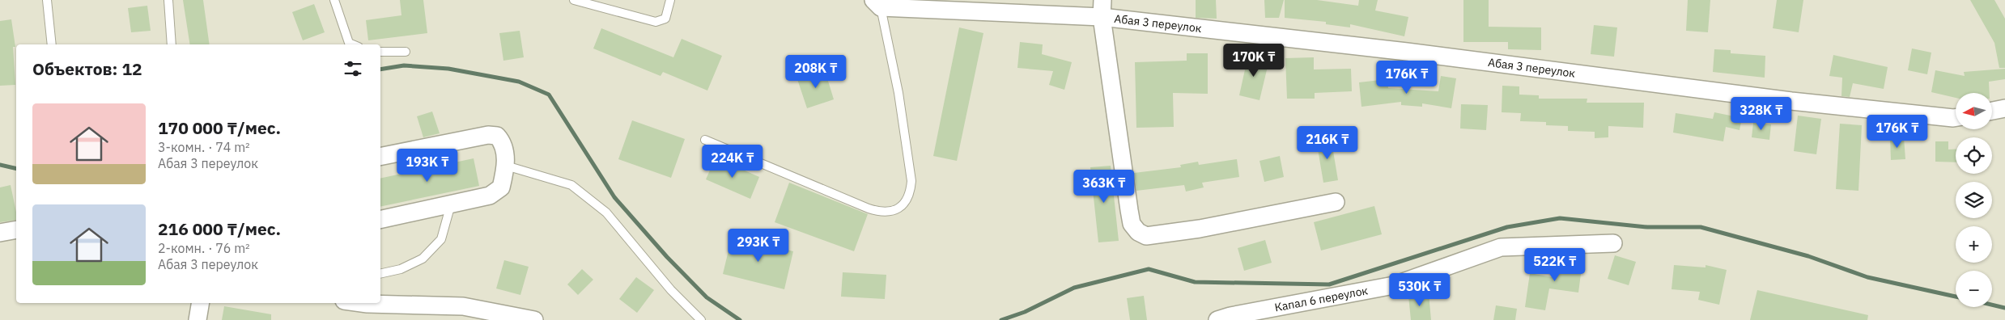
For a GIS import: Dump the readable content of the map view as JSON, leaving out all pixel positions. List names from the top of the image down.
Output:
{
  "streets": {
    "street": ["Абая 3 переулок", "Капал 6 переулок"]
  },
  "north": "left",
  "page": {
    "price": [
      "170K ₸",
      "208K ₸",
      "176K ₸",
      "328K ₸",
      "176K ₸",
      "216K ₸",
      "224K ₸",
      "193K ₸",
      "363K ₸",
      "293K ₸",
      "522K ₸",
      "530K ₸"
    ],
    "heading": "Объектов: 12",
    "map_buttons": ["+", "−"],
    "list": [
      {
        "name": "170 000 ₸/мес.",
        "note": "3-комн. · 74 m² · Абая 3 переулок"
      },
      {
        "name": "216 000 ₸/мес.",
        "note": "2-комн. · 76 m² · Абая 3 переулок"
      }
    ]
  }
}
